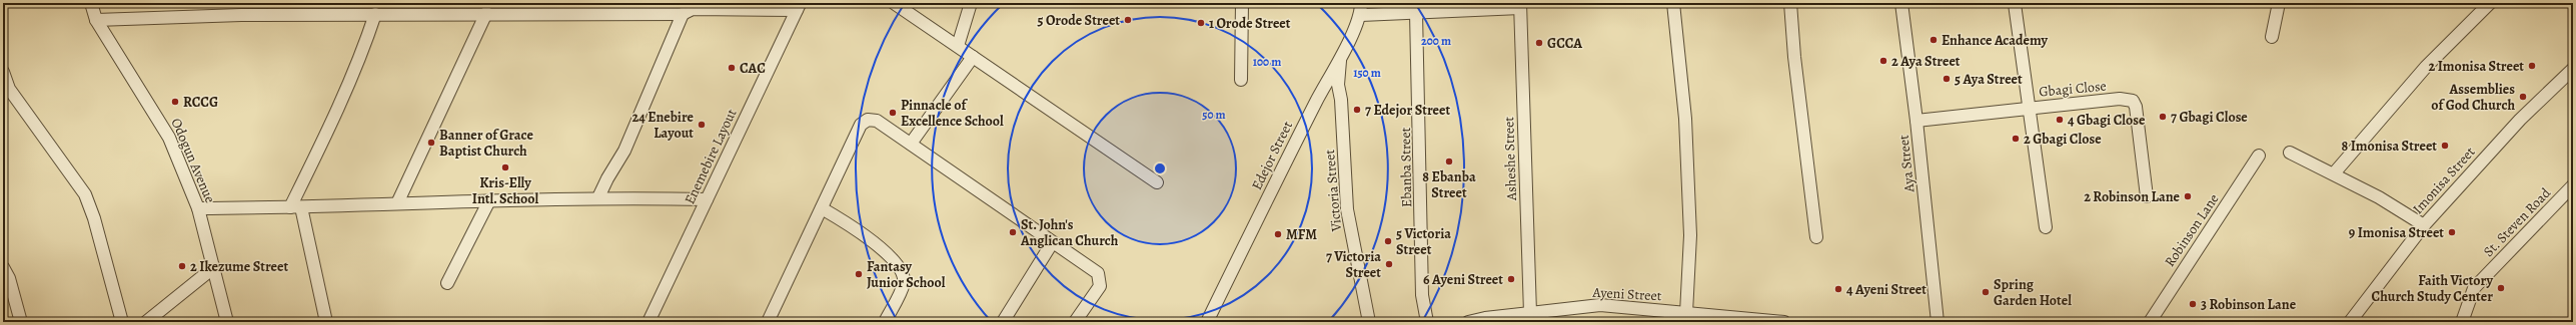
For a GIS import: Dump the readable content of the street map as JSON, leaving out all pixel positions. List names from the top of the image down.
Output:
{
  "streets": {
    "street": [
      "Gbagi Close",
      "Edejor Street",
      "Enemebire Layout",
      "Asheshe Street",
      "Odogun Avenue",
      "Aya Street",
      "Ebanba Street",
      "Imonisa Street",
      "Victoria Street",
      "St. Steven Road",
      "Robinson Lane",
      "Ayeni Street"
    ]
  },
  "crossings": [
    ["Gbagi Close", "Aya Street"],
    ["Edejor Street", "Victoria Street"],
    ["Asheshe Street", "Ayeni Street"]
  ],
  "places": [
    "5 Orode Street",
    "1 Orode Street",
    "Enhance Academy",
    "GCCA",
    "2 Aya Street",
    "2 Imonisa Street",
    "CAC",
    "5 Aya Street",
    "Assemblies of God Church",
    "RCCG",
    "7 Edejor Street",
    "Pinnacle of Excellence School",
    "7 Gbagi Close",
    "4 Gbagi Close",
    "24 Enebire Layout",
    "2 Gbagi Close",
    "Banner of Grace Baptist Church",
    "8 Imonisa Street",
    "8 Ebanba Street",
    "Kris-Elly Intl. School",
    "2 Robinson Lane",
    "St. John's Anglican Church",
    "9 Imonisa Street",
    "MFM",
    "5 Victoria Street",
    "7 Victoria Street",
    "2 Ikezume Street",
    "Fantasy Junior School",
    "6 Ayeni Street",
    "Faith Victory Church Study Center",
    "4 Ayeni Street",
    "Spring Garden Hotel",
    "3 Robinson Lane"
  ],
  "rings": [
    "200 m",
    "100 m",
    "150 m",
    "50 m"
  ]
}
